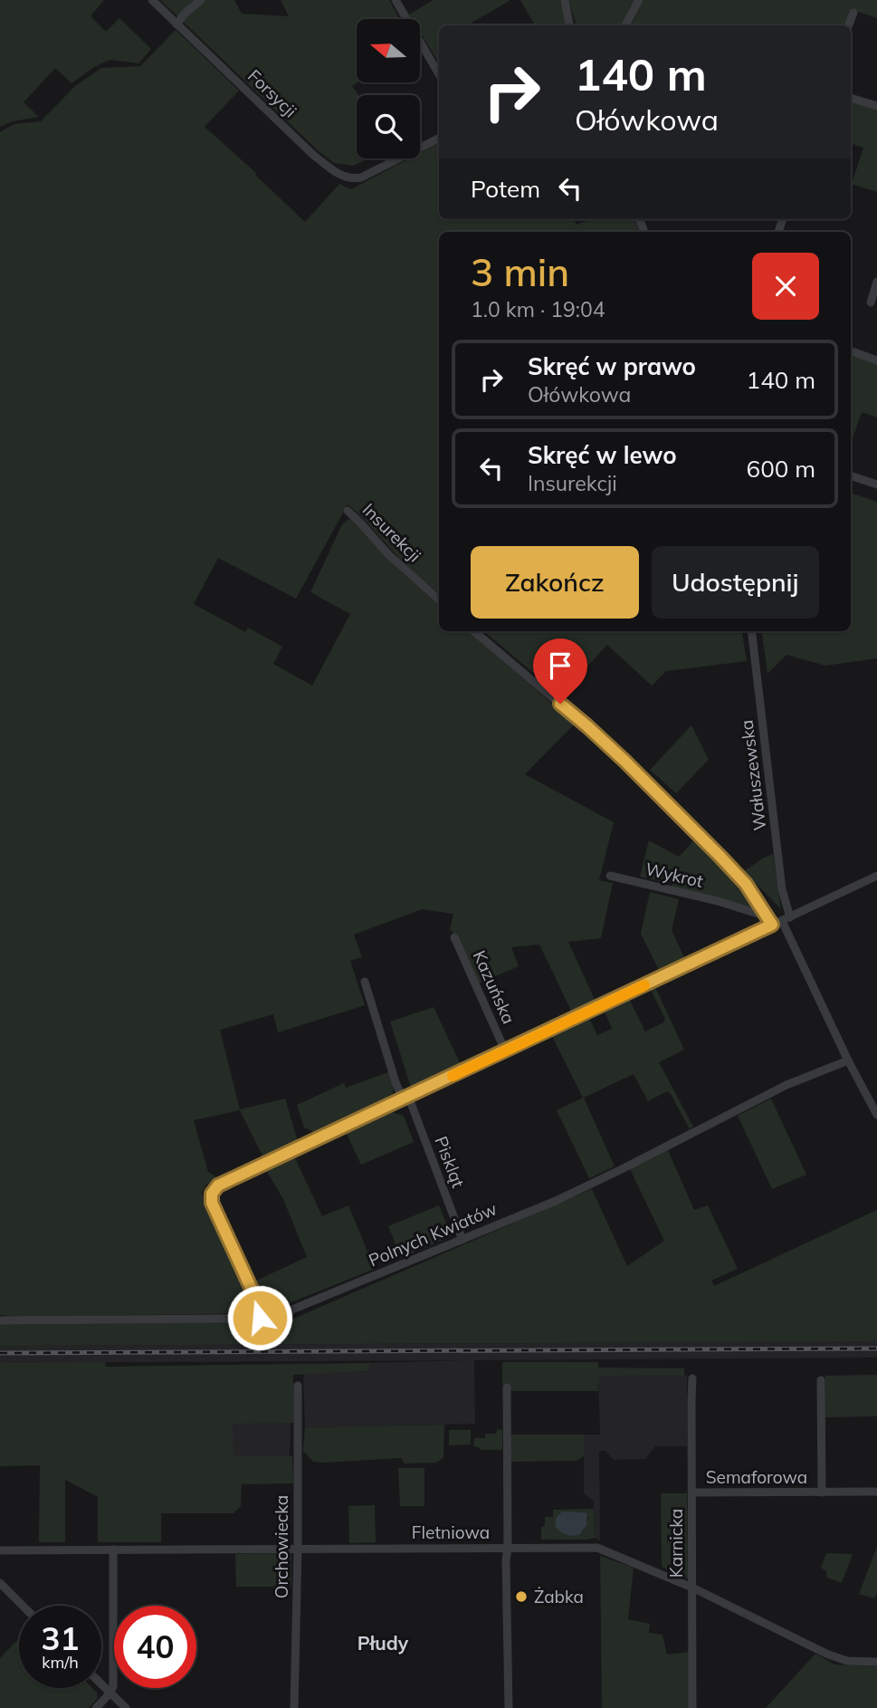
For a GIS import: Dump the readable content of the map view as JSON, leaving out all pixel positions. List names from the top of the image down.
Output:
{
  "streets": {
    "street": [
      "Forsycji",
      "Insurekcji",
      "Wałuszewska",
      "Wykrot",
      "Kazuńska",
      "Piskląt",
      "Polnych Kwiatów",
      "Semaforowa",
      "Fletniowa",
      "Karnicka",
      "Orchowiecka"
    ]
  },
  "crossings": [
    ["Wałuszewska", "Polnych Kwiatów"],
    ["Piskląt", "Polnych Kwiatów"],
    ["Semaforowa", "Karnicka"],
    ["Fletniowa", "Karnicka"],
    ["Fletniowa", "Orchowiecka"]
  ],
  "districts": ["Płudy"],
  "places": ["Żabka"],
  "north": "left",
  "page": {
    "turn": ["140 m", "Ołówkowa"],
    "then": "Potem",
    "heading": ["3 min", "1.0 km · 19:04"],
    "list": [
      {
        "name": "Skręć w prawo",
        "note": "Ołówkowa",
        "value": "140 m"
      },
      {
        "name": "Skręć w lewo",
        "note": "Insurekcji",
        "value": "600 m"
      }
    ],
    "buttons": ["Zakończ", "Udostępnij"],
    "speed": "31 km/h",
    "limit": "40"
  }
}
